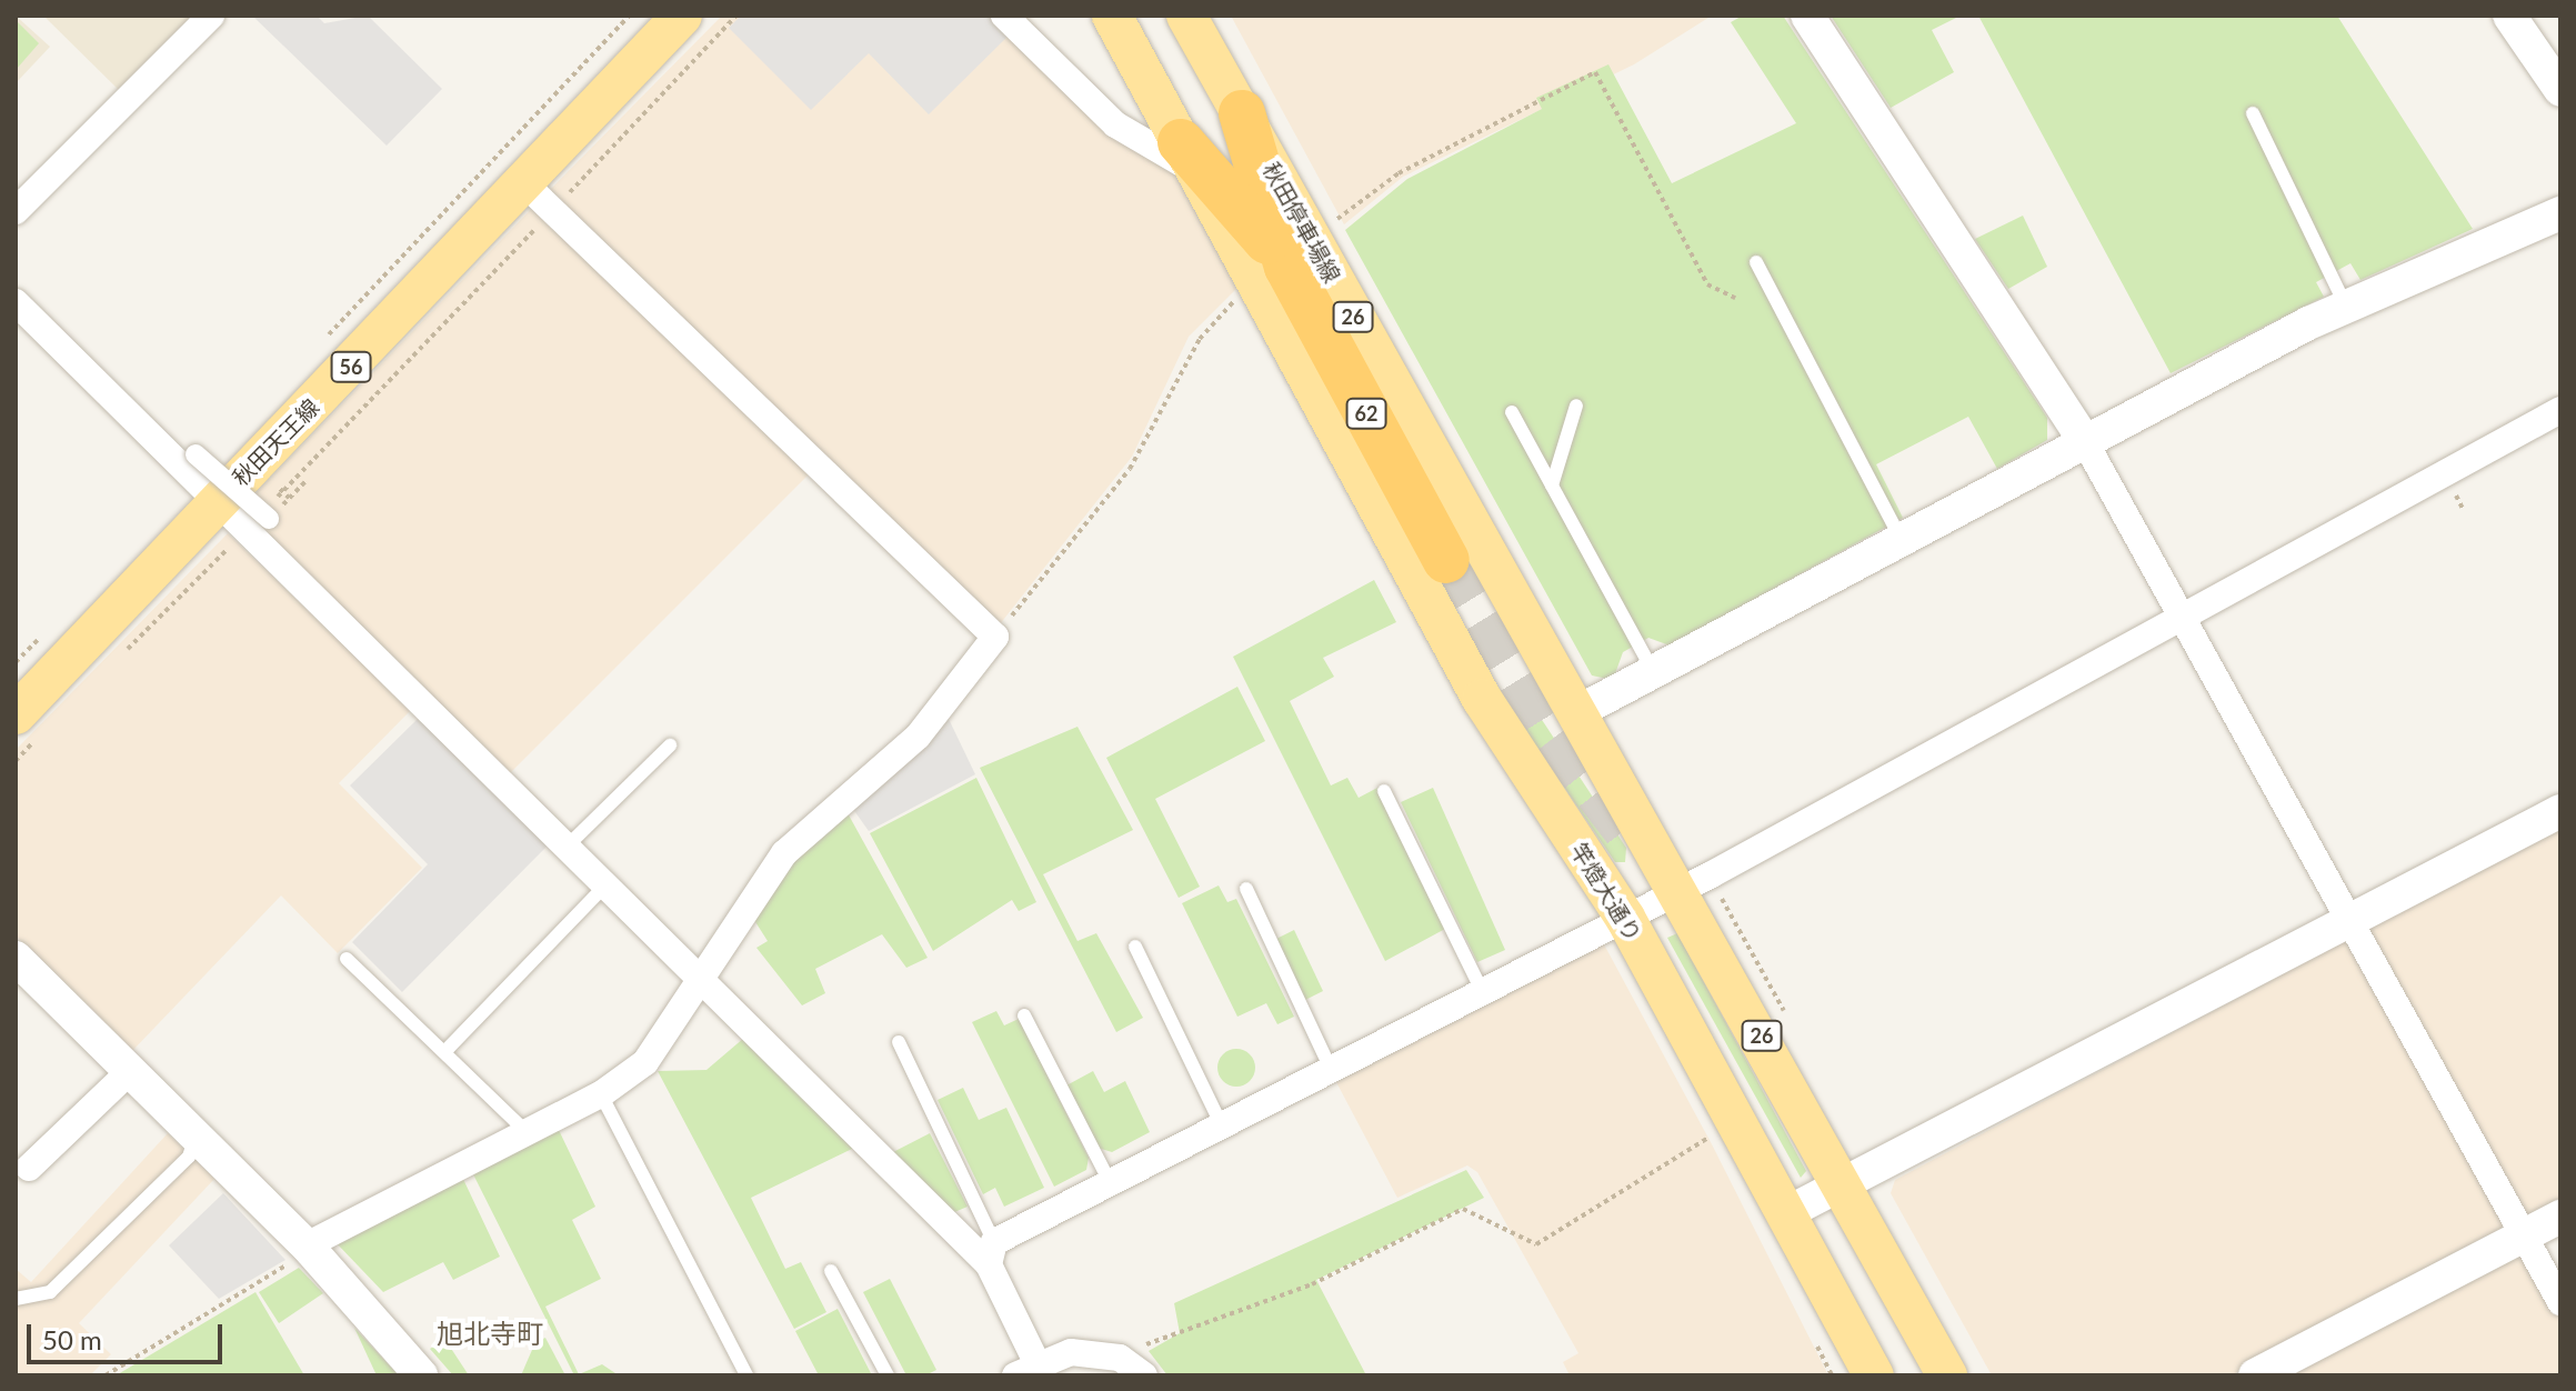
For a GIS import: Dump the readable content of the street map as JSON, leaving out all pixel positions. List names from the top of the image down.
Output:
{
  "streets": {
    "highway": ["62"],
    "main road": [
      "秋田停車場線",
      "26",
      "56",
      "秋田天王線",
      "竿燈大通り"
    ]
  },
  "crossings": [
    ["秋田停車場線", "26"],
    ["秋田停車場線", "62"],
    ["62", "竿燈大通り"]
  ],
  "districts": ["旭北寺町"],
  "scale_bar": "50 m"
}
